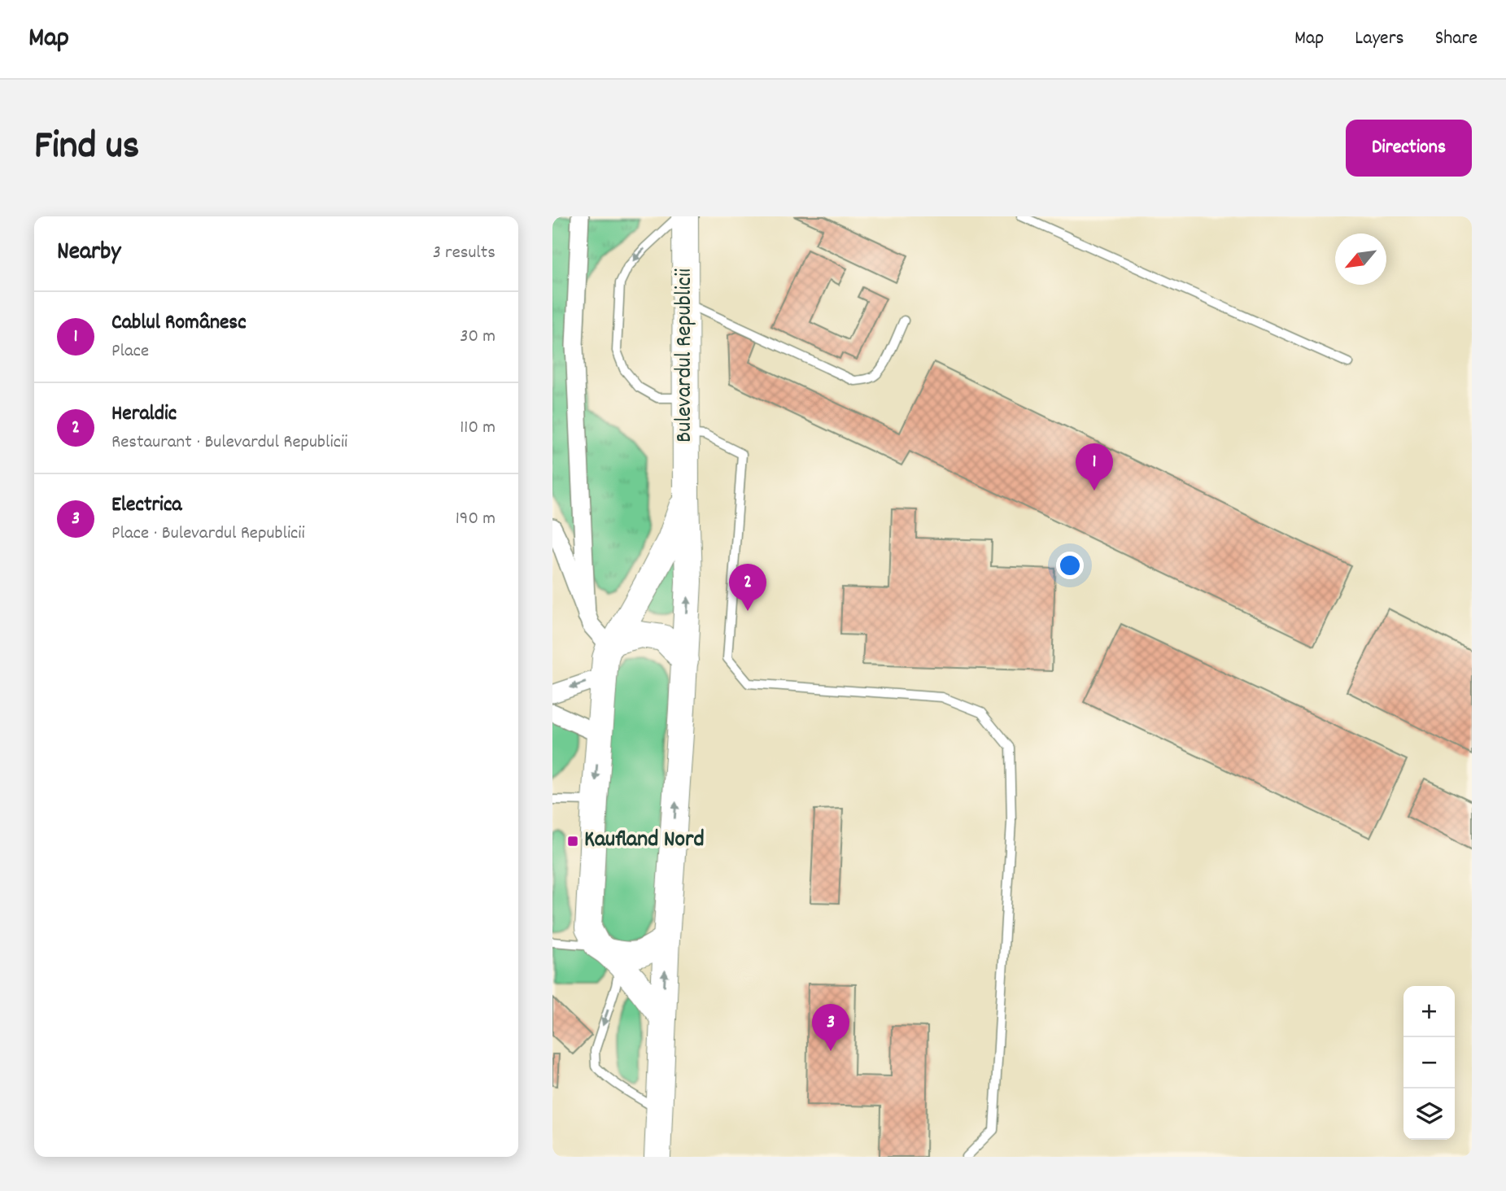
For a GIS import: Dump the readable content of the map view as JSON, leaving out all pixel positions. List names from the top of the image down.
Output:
{
  "streets": {
    "main road": ["Bulevardul Republicii"]
  },
  "places": {
    "transit": ["Kaufland Nord"]
  },
  "north": "bottom left",
  "page": {
    "header": "Map",
    "nav": ["Map", "Layers", "Share"],
    "title": "Find us",
    "buttons": "Directions",
    "heading": ["Nearby", "3 results"],
    "list": [
      {
        "mark": "1",
        "name": "Cablul Românesc",
        "note": "Place",
        "value": "30 m"
      },
      {
        "mark": "2",
        "name": "Heraldic",
        "note": "Restaurant · Bulevardul Republicii",
        "value": "110 m"
      },
      {
        "mark": "3",
        "name": "Electrica",
        "note": "Place · Bulevardul Republicii",
        "value": "190 m"
      }
    ],
    "pins": ["1", "2", "3"],
    "map_buttons": ["+", "−"]
  }
}
